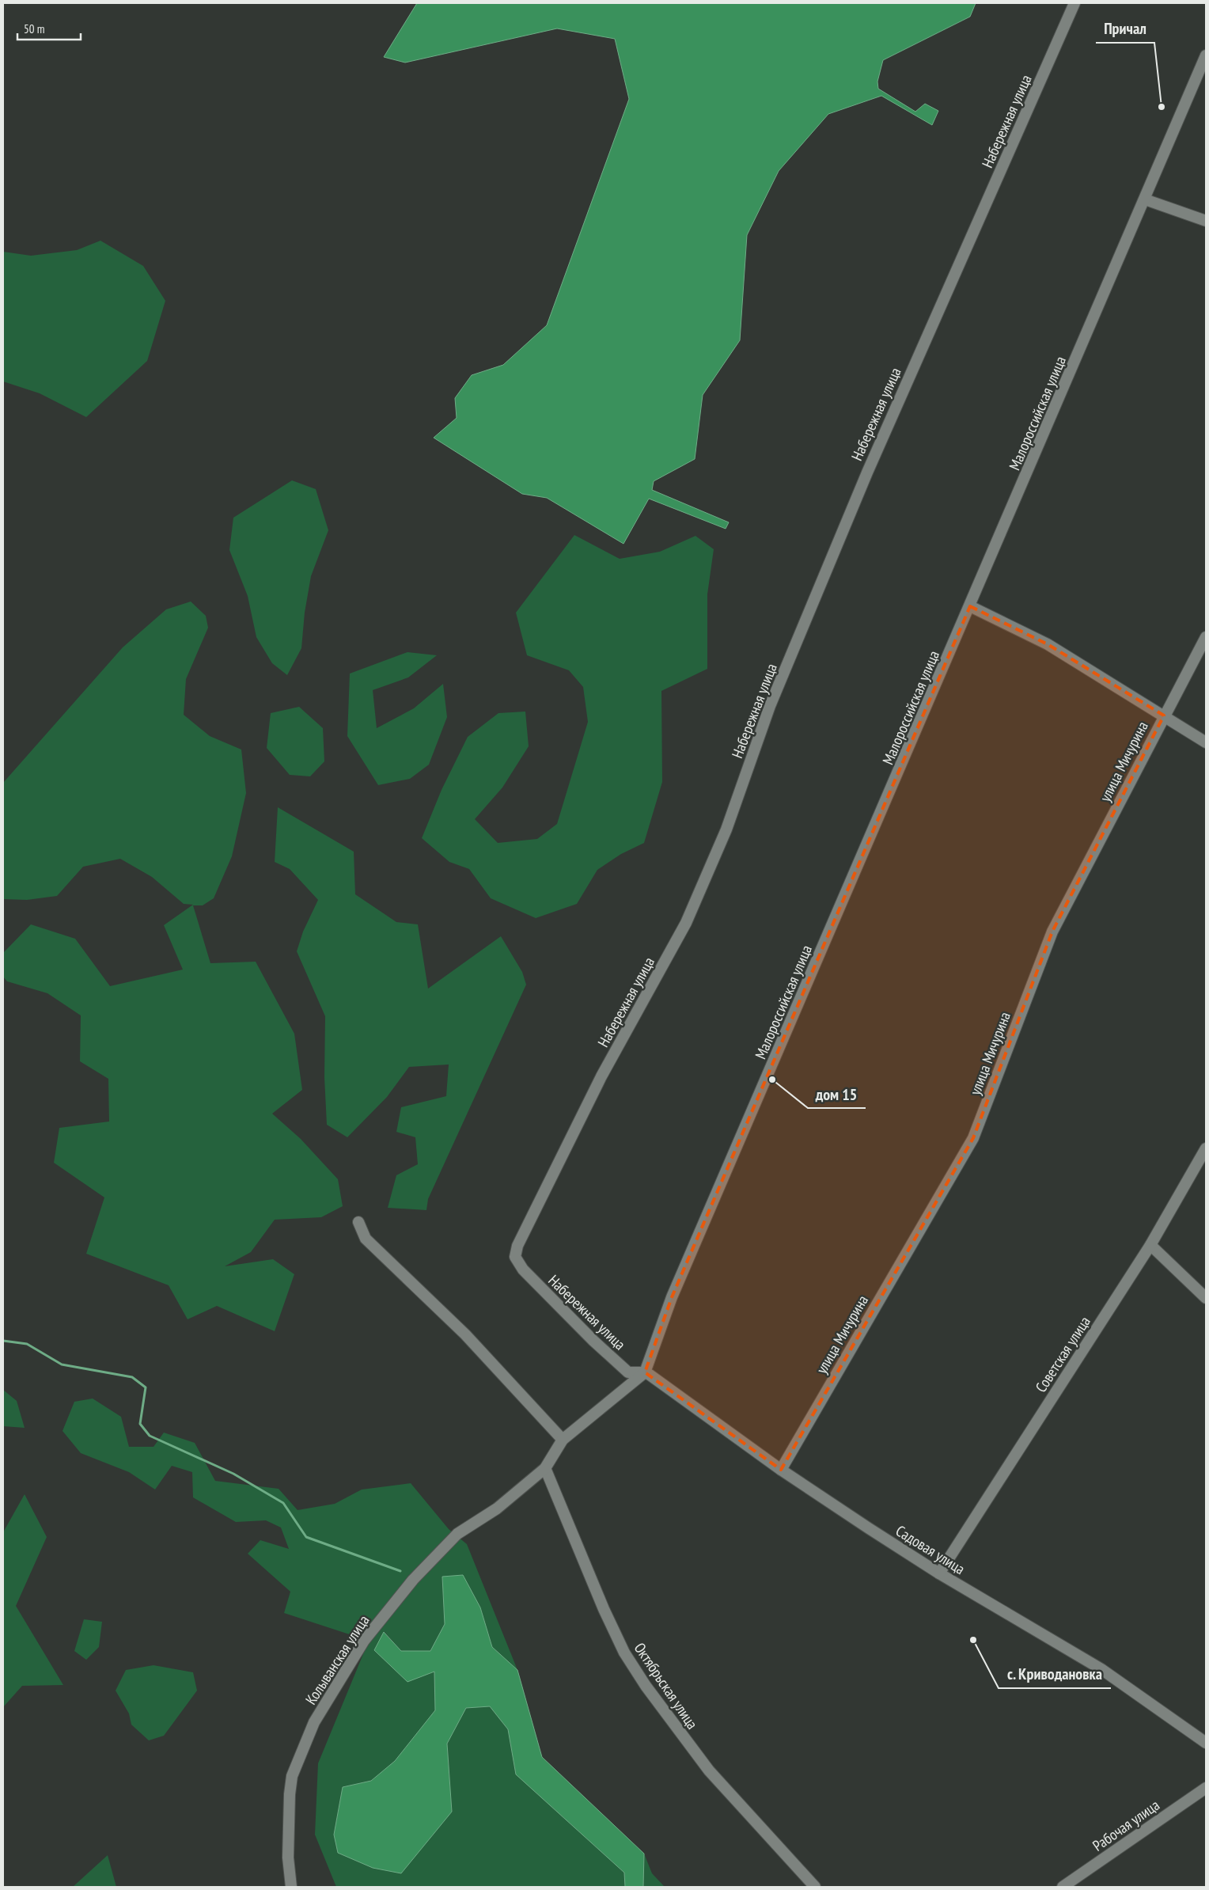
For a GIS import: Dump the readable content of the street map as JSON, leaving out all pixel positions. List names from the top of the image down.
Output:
{
  "streets": {
    "street": [
      "Набережная улица",
      "Малороссийская улица",
      "улица Мичурина",
      "Советская улица",
      "Садовая улица",
      "Колыванская улица",
      "Октябрьская улица",
      "Рабочая улица"
    ]
  },
  "crossings": [
    ["Набережная улица", "Малороссийская улица"],
    ["Набережная улица", "Садовая улица"],
    ["Набережная улица", "Колыванская улица"],
    ["Малороссийская улица", "Садовая улица"],
    ["Малороссийская улица", "Колыванская улица"],
    ["улица Мичурина", "Садовая улица"],
    ["Советская улица", "Садовая улица"],
    ["Садовая улица", "Колыванская улица"],
    ["Колыванская улица", "Октябрьская улица"]
  ],
  "places": ["Причал", "дом 15", "с. Криводановка"],
  "scale_bar": "50 m"
}
